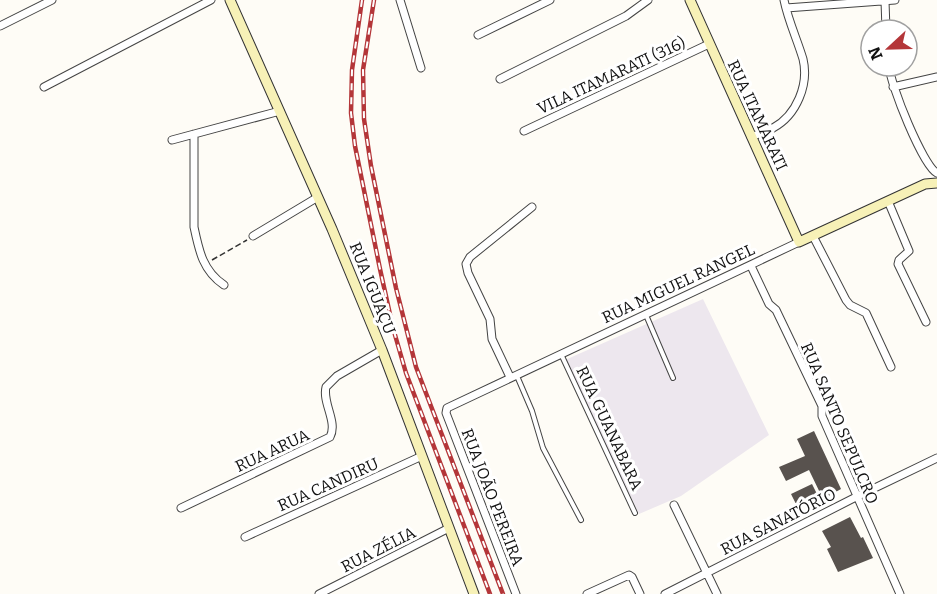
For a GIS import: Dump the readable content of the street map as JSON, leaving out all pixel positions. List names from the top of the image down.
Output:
{
  "streets": {
    "main road": ["RUA ITAMARATI", "RUA MIGUEL RANGEL", "RUA IGUAÇU"],
    "street": [
      "VILA ITAMARATI (316)",
      "RUA SANTO SEPULCRO",
      "RUA ARUA",
      "RUA CANDIRU",
      "RUA JOÃO PEREIRA",
      "RUA SANATÓRIO",
      "RUA ZÉLIA"
    ],
    "lane": ["RUA GUANABARA"]
  },
  "crossings": [
    ["VILA ITAMARATI (316)", "RUA ITAMARATI"],
    ["RUA ITAMARATI", "RUA MIGUEL RANGEL"],
    ["RUA MIGUEL RANGEL", "RUA SANTO SEPULCRO"],
    ["RUA MIGUEL RANGEL", "RUA GUANABARA"],
    ["RUA MIGUEL RANGEL", "RUA JOÃO PEREIRA"],
    ["RUA IGUAÇU", "RUA ARUA"],
    ["RUA IGUAÇU", "RUA CANDIRU"],
    ["RUA IGUAÇU", "RUA ZÉLIA"],
    ["RUA SANTO SEPULCRO", "RUA SANATÓRIO"]
  ],
  "north": "left"
}
